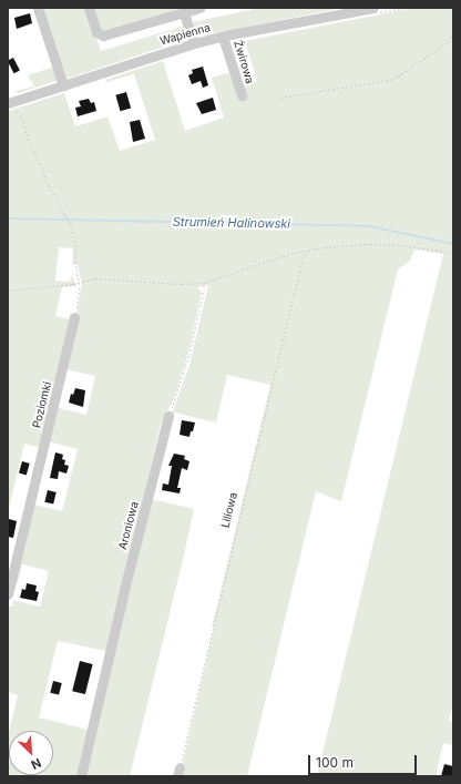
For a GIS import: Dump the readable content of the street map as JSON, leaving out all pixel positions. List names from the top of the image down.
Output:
{
  "streets": {
    "street": [
      "Wapienna",
      "Żwirowa",
      "Poziomki",
      "Aroniowa"
    ],
    "path": ["Liliowa"]
  },
  "crossings": [
    ["Wapienna", "Żwirowa"]
  ],
  "water": ["Strumień Halinowski"],
  "scale_bar": "100 m",
  "north": "bottom right"
}
